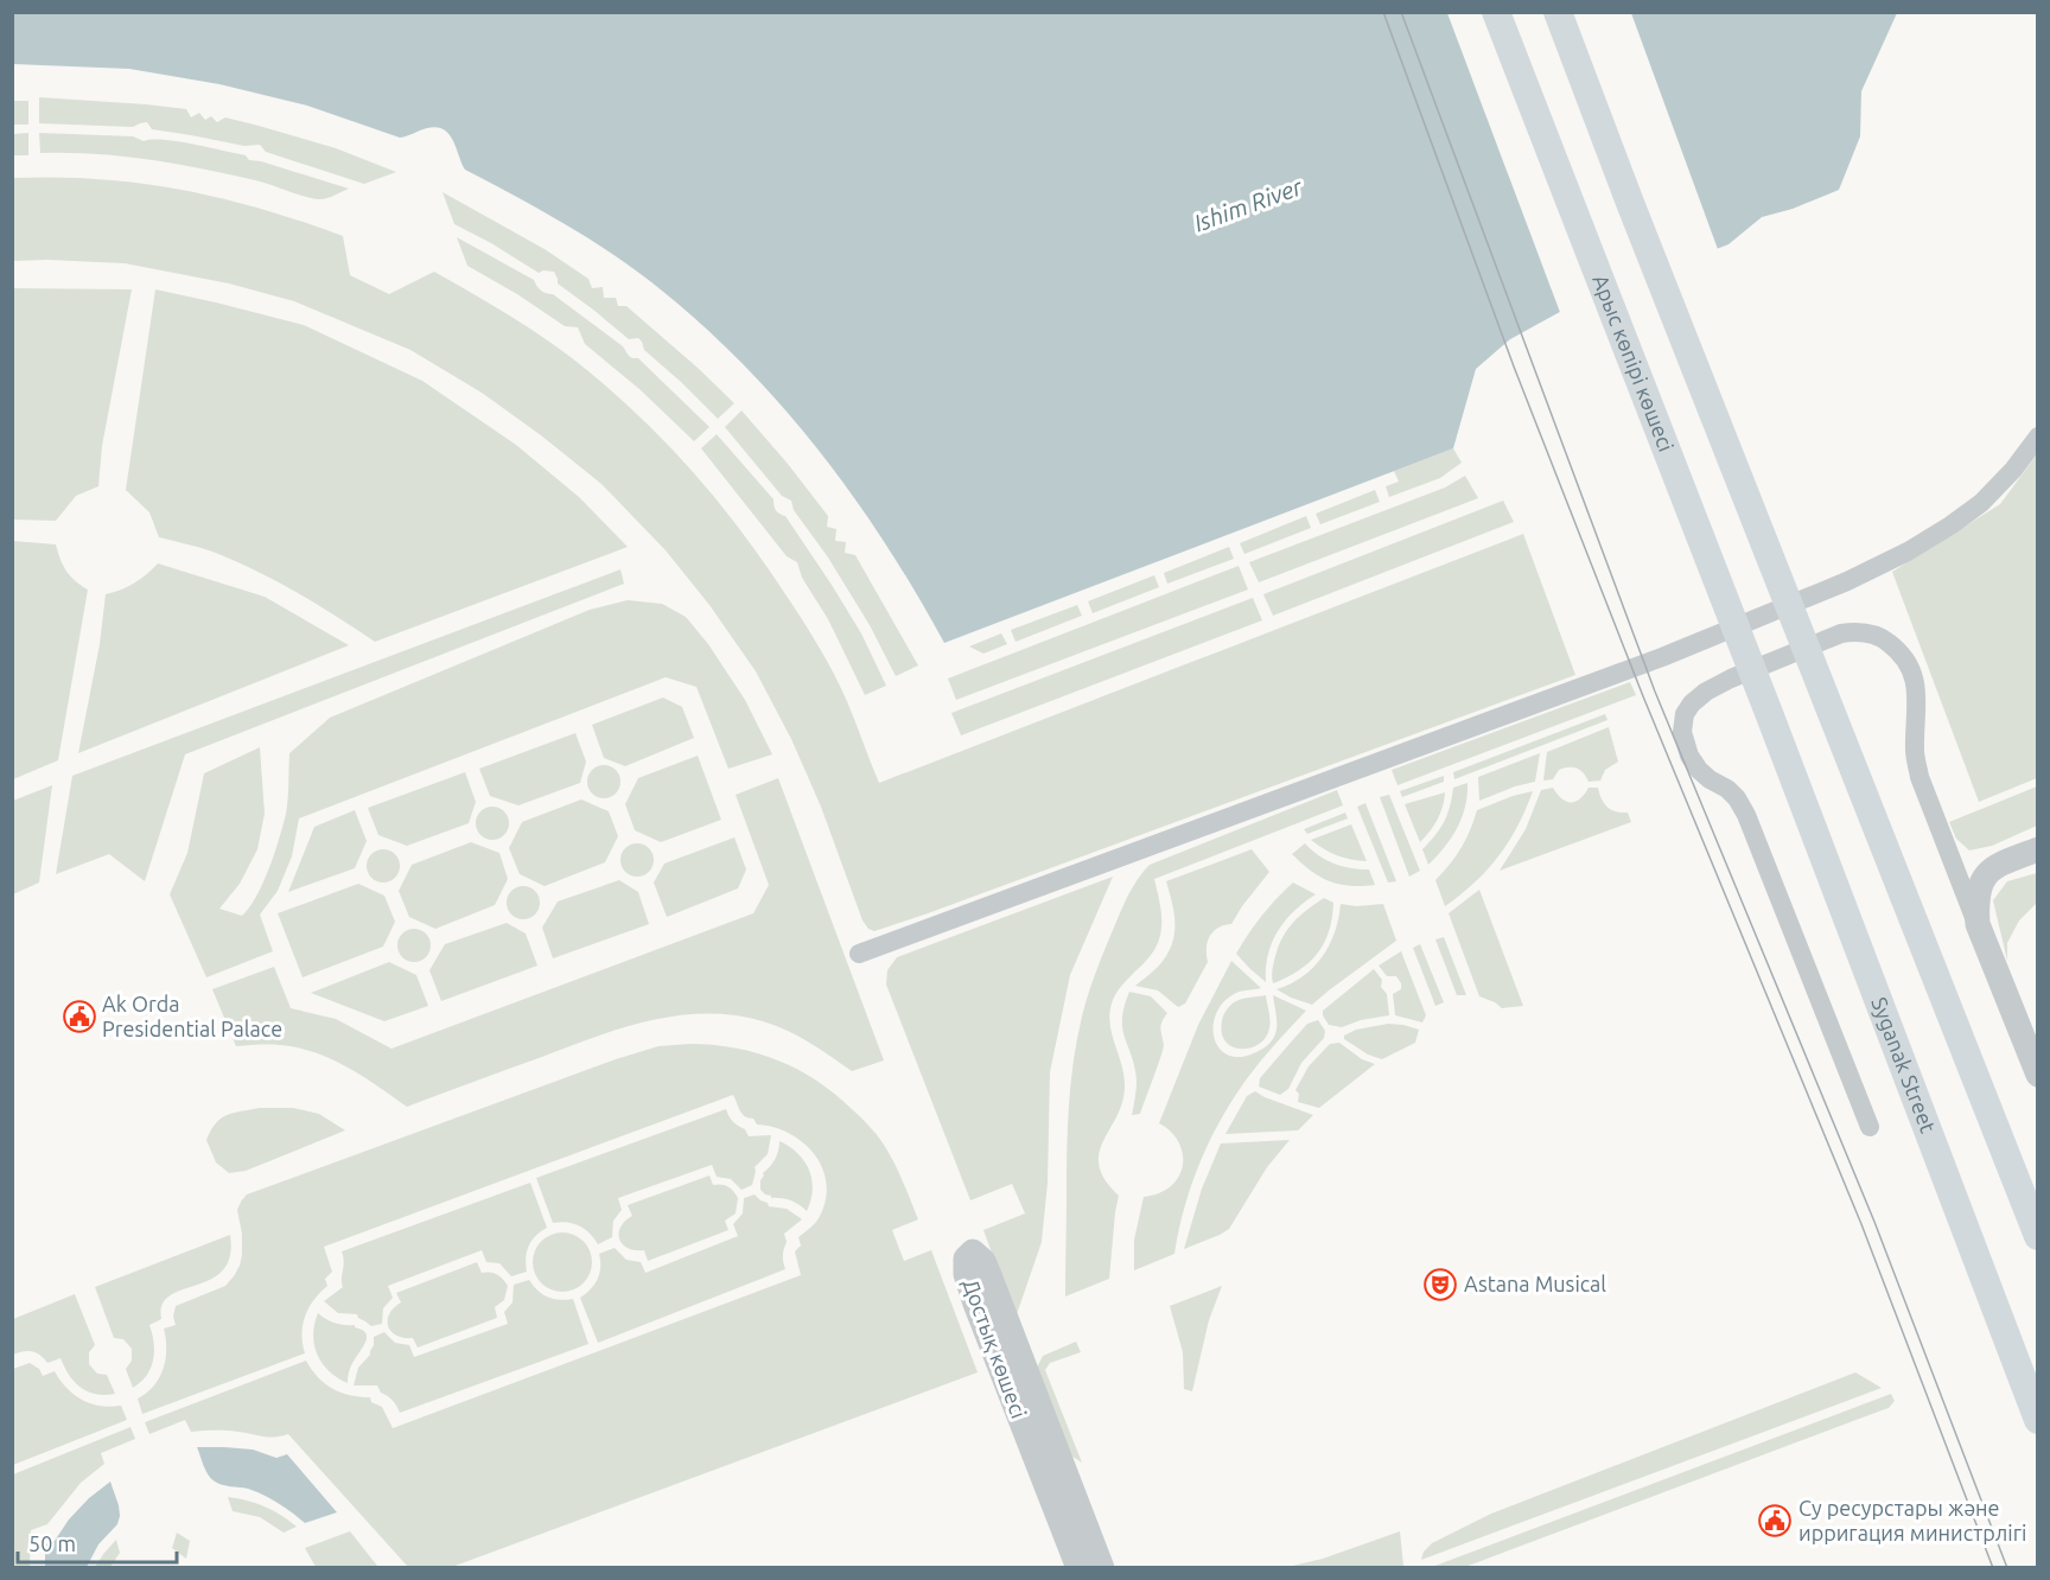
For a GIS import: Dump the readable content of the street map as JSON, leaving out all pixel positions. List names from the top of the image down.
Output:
{
  "streets": {
    "main road": ["Арыс көпірі көшесі", "Syganak Street"],
    "street": ["Достық көшесі"]
  },
  "crossings": [
    ["Арыс көпірі көшесі", "Syganak Street"]
  ],
  "water": ["Ishim River"],
  "places": {
    "public building": ["Ak Orda Presidential Palace", "Су ресурстары және ирригация министрлігі"],
    "theatre": ["Astana Musical"]
  },
  "scale_bar": "50 m"
}
